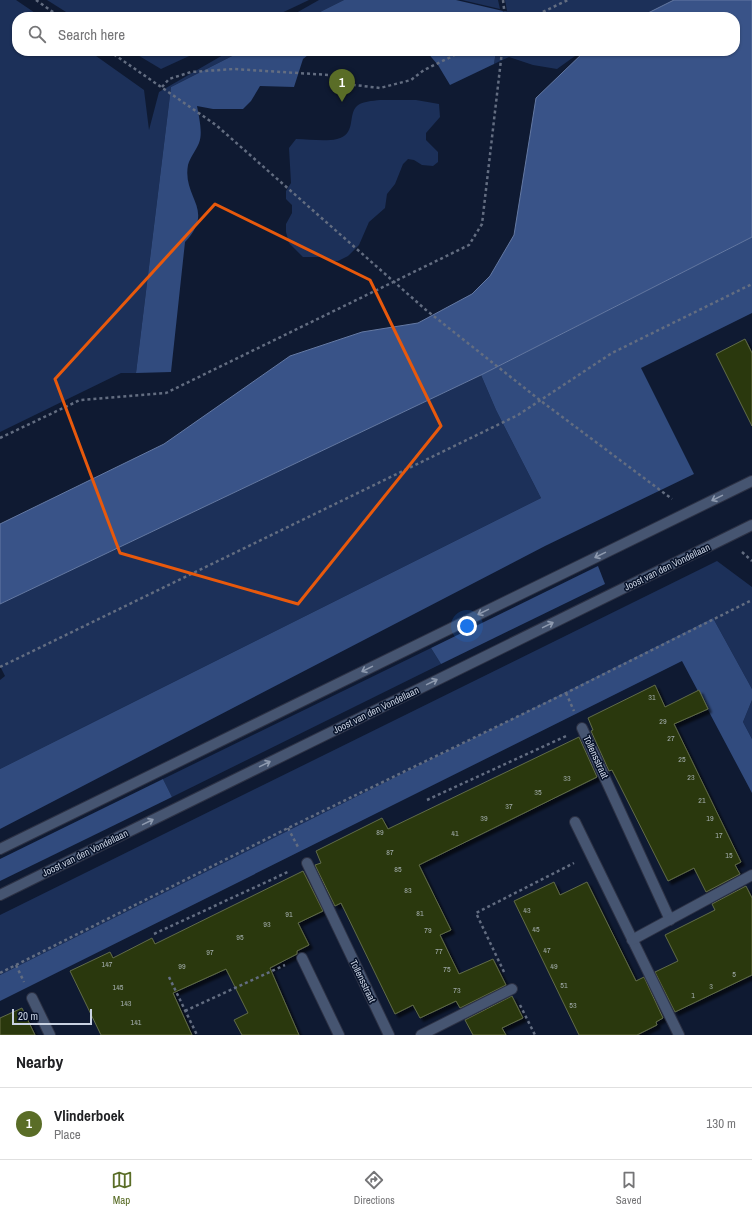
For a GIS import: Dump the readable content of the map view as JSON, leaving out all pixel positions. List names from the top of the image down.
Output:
{
  "streets": {
    "street": ["Joost van den Vondellaan", "Tollensstraat"]
  },
  "house_numbers": [
    "31",
    "29",
    "27",
    "25",
    "23",
    "33",
    "35",
    "21",
    "37",
    "39",
    "19",
    "89",
    "41",
    "17",
    "87",
    "15",
    "85",
    "83",
    "43",
    "81",
    "91",
    "93",
    "45",
    "79",
    "95",
    "47",
    "77",
    "97",
    "147",
    "99",
    "49",
    "75",
    "5",
    "51",
    "3",
    "145",
    "73",
    "1",
    "143",
    "53",
    "141"
  ],
  "scale_bar": "20 m",
  "page": {
    "search": "Search here",
    "pins": "1",
    "scale": "20 m",
    "heading": "Nearby",
    "list": [
      {
        "mark": "1",
        "name": "Vlinderboek",
        "note": "Place",
        "value": "130 m"
      }
    ],
    "nav": ["Map", "Directions", "Saved"]
  }
}
